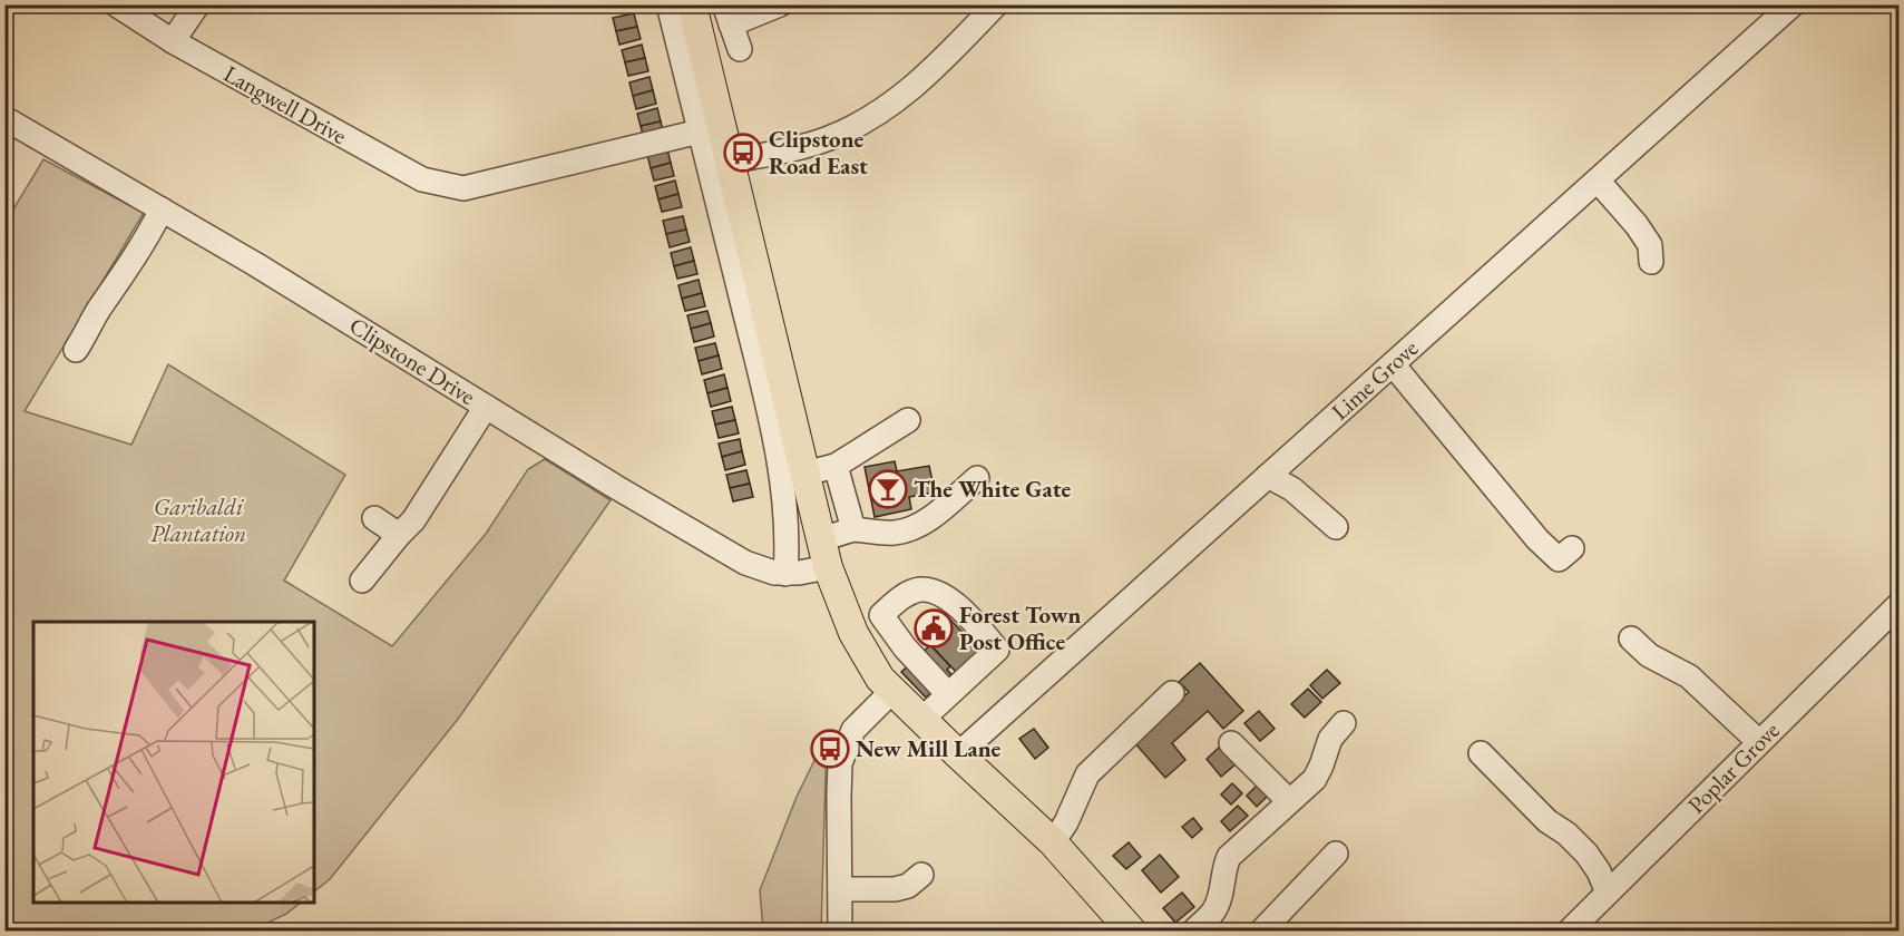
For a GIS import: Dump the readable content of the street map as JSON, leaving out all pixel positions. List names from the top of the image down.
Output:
{
  "streets": {
    "street": [
      "Langwell Drive",
      "Clipstone Drive",
      "Lime Grove",
      "Poplar Grove"
    ]
  },
  "parks": ["Garibaldi Plantation"],
  "places": {
    "bus stop": ["Clipstone Road East", "New Mill Lane"],
    "bar": ["The White Gate"],
    "public building": ["Forest Town Post Office"]
  }
}
